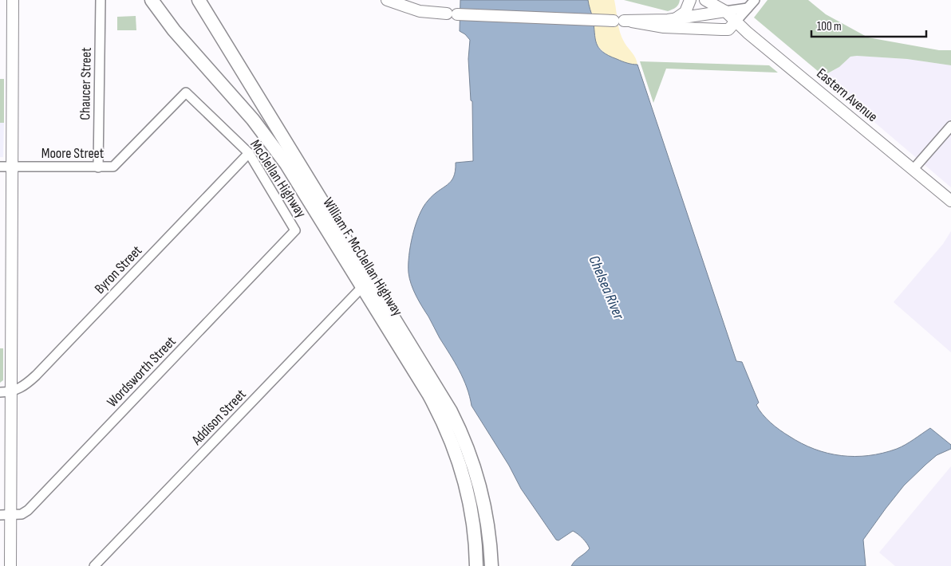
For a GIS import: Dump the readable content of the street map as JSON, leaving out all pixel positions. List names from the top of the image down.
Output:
{
  "streets": {
    "highway": ["William F. McClellan Highway"],
    "main road": ["Eastern Avenue"],
    "street": [
      "Chaucer Street",
      "Moore Street",
      "McClellan Highway",
      "Byron Street",
      "Wordsworth Street",
      "Addison Street"
    ]
  },
  "crossings": [
    ["Chaucer Street", "Moore Street"],
    ["Moore Street", "McClellan Highway"],
    ["McClellan Highway", "Byron Street"],
    ["McClellan Highway", "Wordsworth Street"],
    ["William F. McClellan Highway", "Addison Street"]
  ],
  "water": ["Chelsea River"],
  "scale_bar": "100 m"
}
